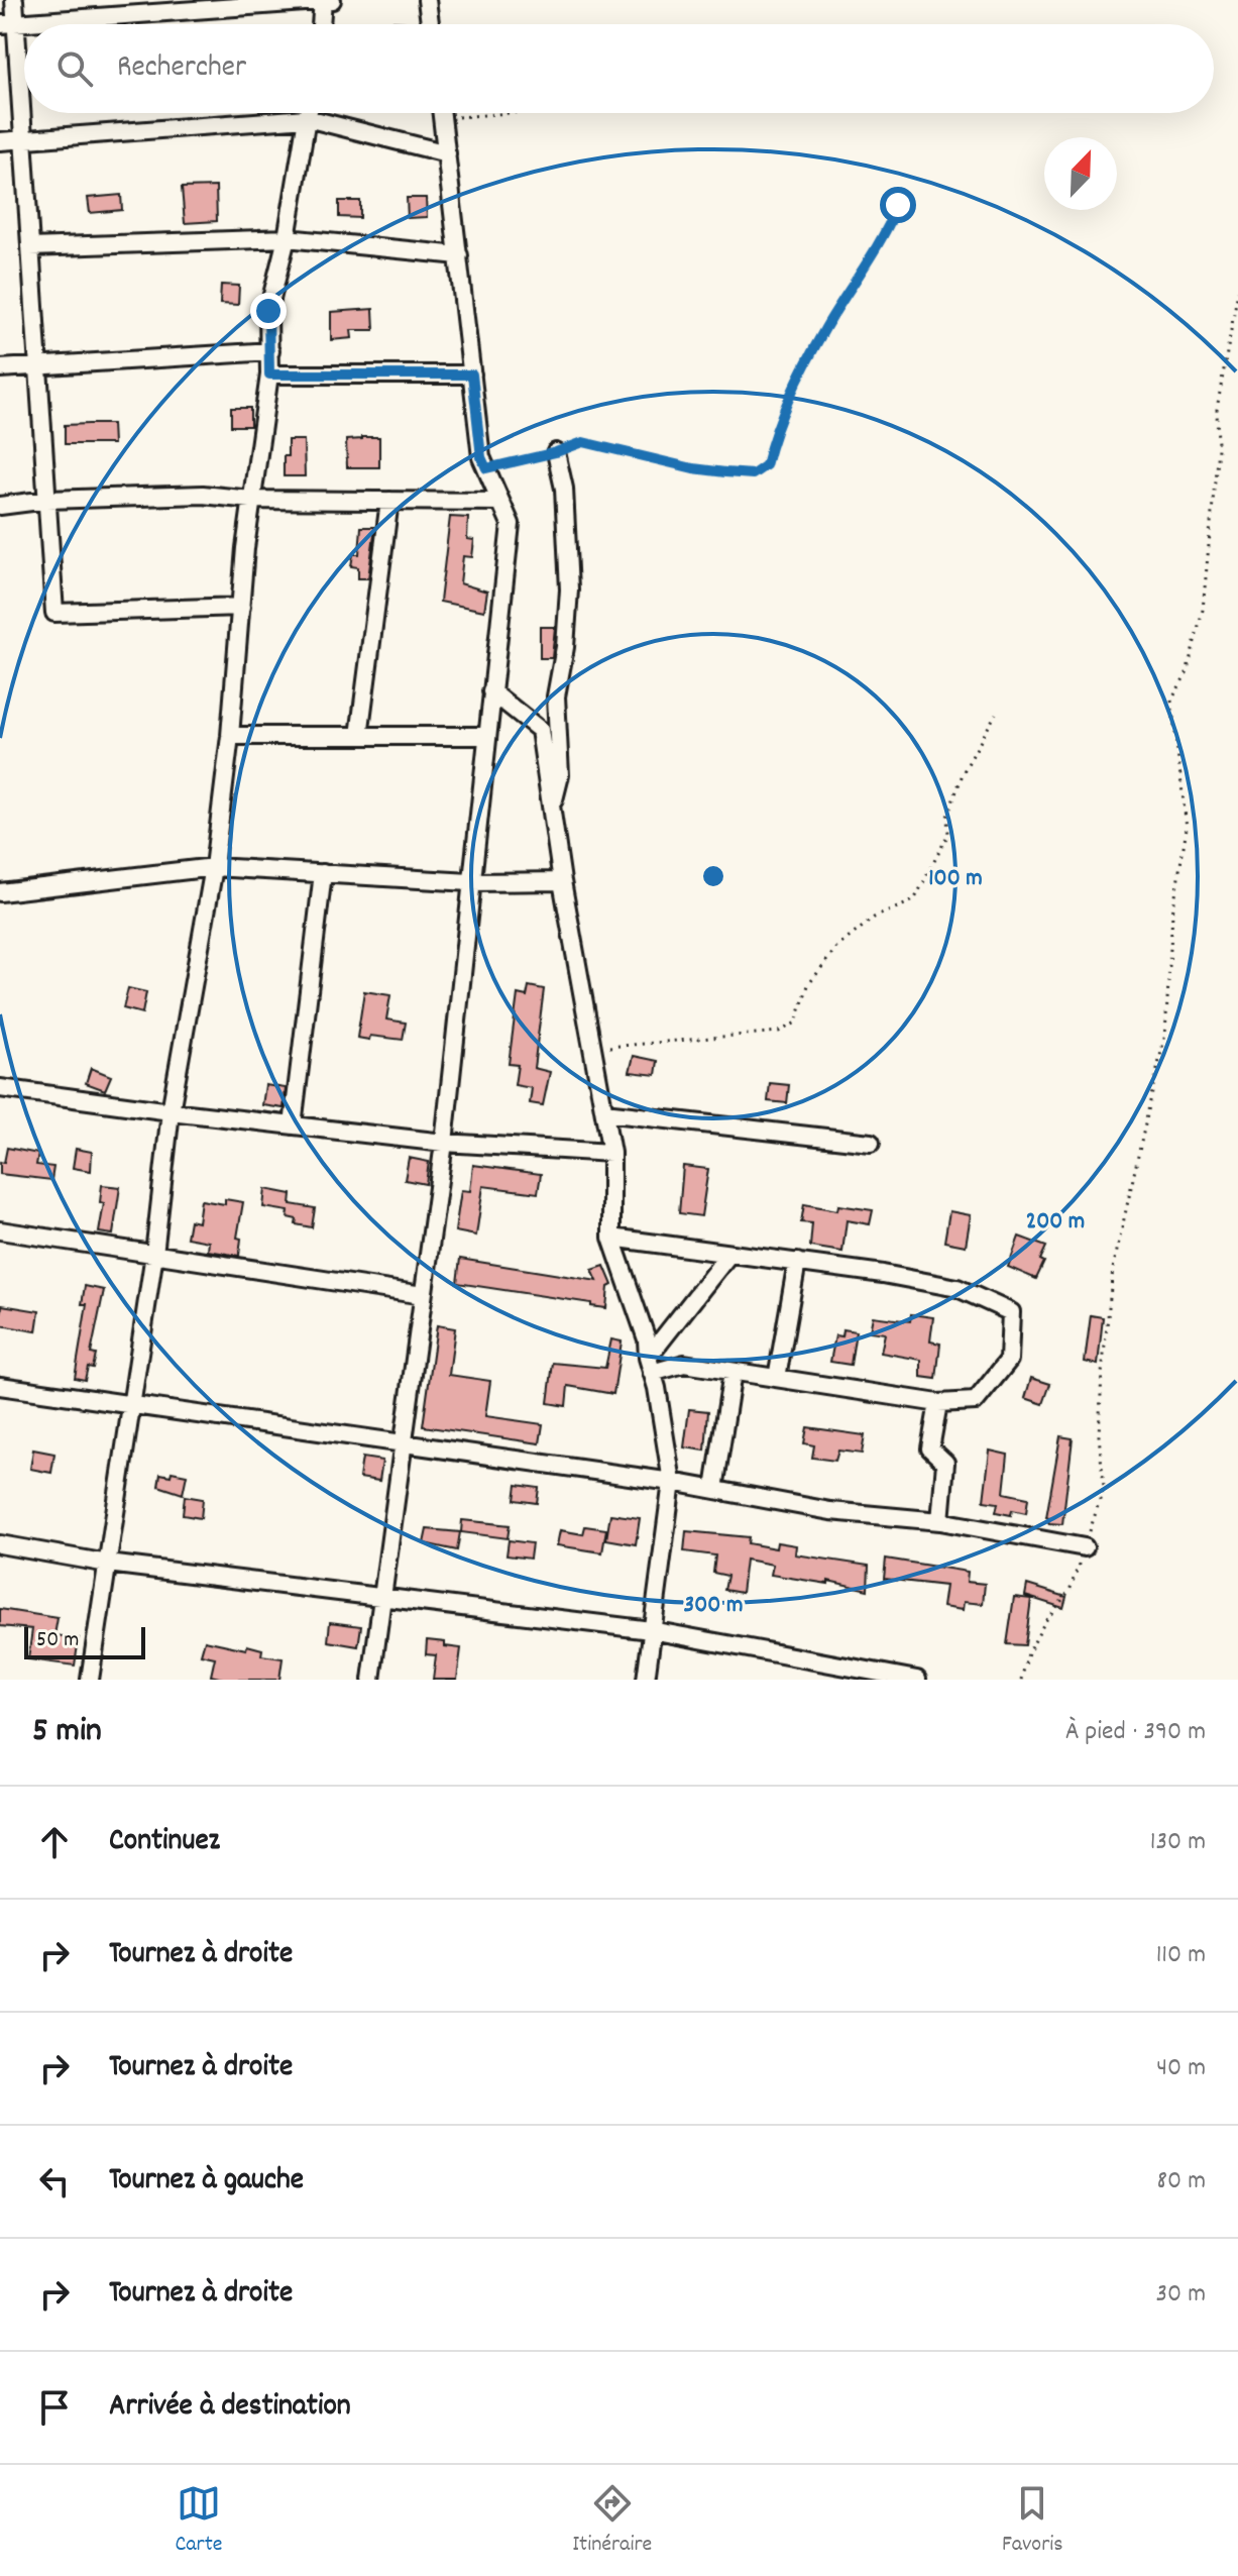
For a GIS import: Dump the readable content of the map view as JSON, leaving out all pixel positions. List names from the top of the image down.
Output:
{
  "scale_bar": "50 m",
  "north": "top right",
  "page": {
    "search": "Rechercher",
    "scale": "50 m",
    "heading": ["5 min", "À pied · 390 m"],
    "list": [
      ["Continuez", "130 m"],
      ["Tournez à droite", "110 m"],
      ["Tournez à droite", "40 m"],
      ["Tournez à gauche", "80 m"],
      ["Tournez à droite", "30 m"],
      "Arrivée à destination"
    ],
    "nav": ["Carte", "Itinéraire", "Favoris"]
  },
  "rings": ["100 m", "200 m", "300 m"]
}
